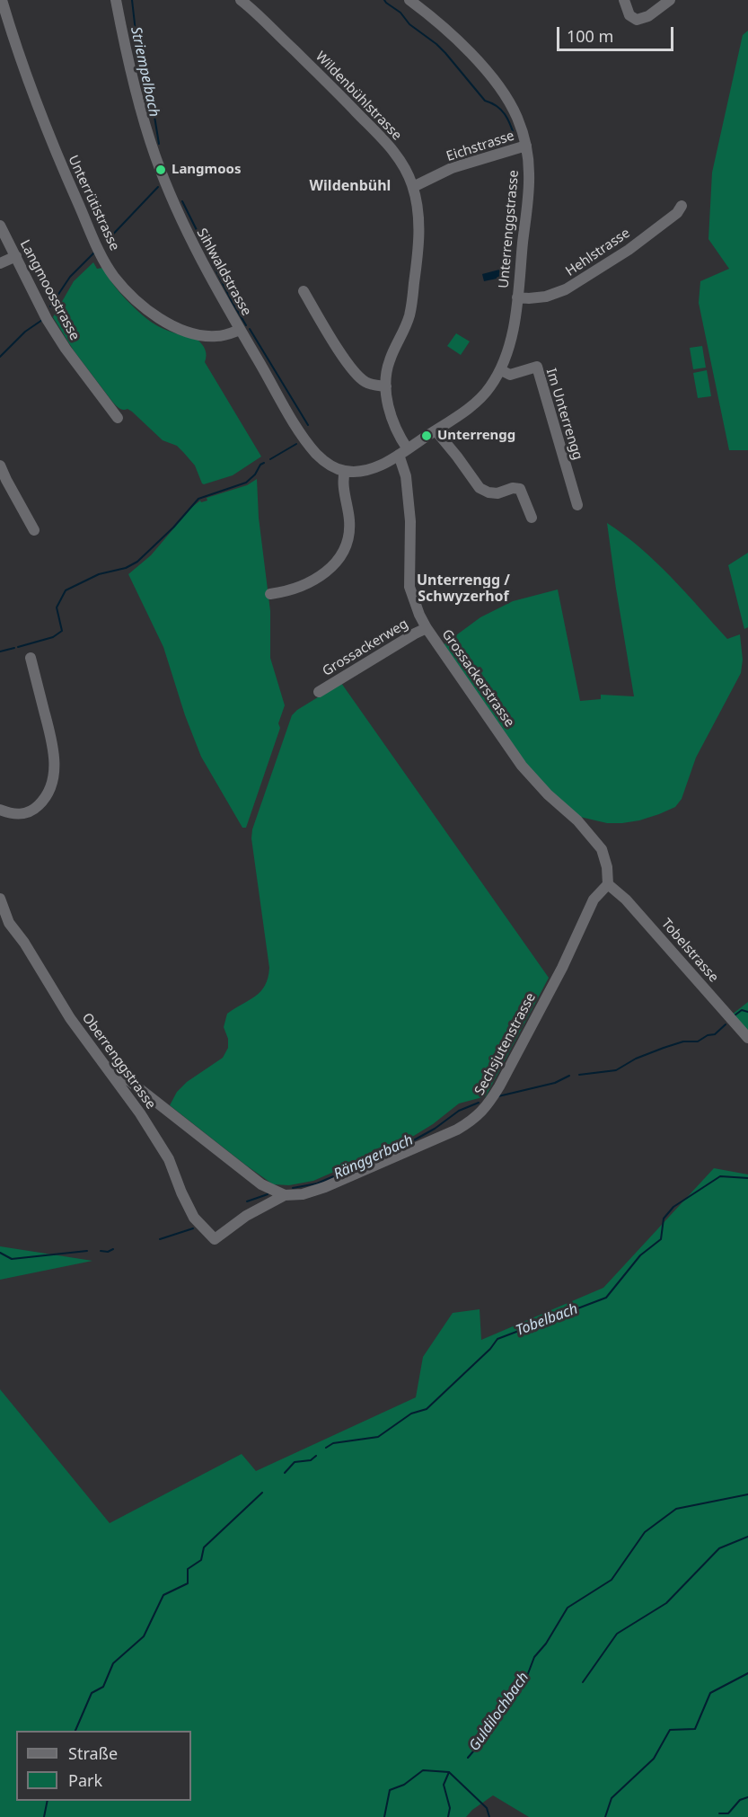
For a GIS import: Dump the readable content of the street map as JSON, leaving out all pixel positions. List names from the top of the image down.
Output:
{
  "streets": {
    "street": [
      "Wildenbühlstrasse",
      "Eichstrasse",
      "Unterrütistrasse",
      "Unterrenggstrasse",
      "Hehlstrasse",
      "Sihlwaldstrasse",
      "Langmoosstrasse",
      "Im Unterrengg",
      "Grossackerweg",
      "Grossackerstrasse",
      "Tobelstrasse",
      "Sechsjutenstrasse",
      "Oberrenggstrasse"
    ]
  },
  "crossings": [
    ["Wildenbühlstrasse", "Eichstrasse"],
    ["Wildenbühlstrasse", "Unterrenggstrasse"],
    ["Wildenbühlstrasse", "Grossackerstrasse"],
    ["Eichstrasse", "Unterrenggstrasse"],
    ["Unterrütistrasse", "Sihlwaldstrasse"],
    ["Unterrenggstrasse", "Hehlstrasse"],
    ["Unterrenggstrasse", "Im Unterrengg"],
    ["Unterrenggstrasse", "Grossackerstrasse"],
    ["Grossackerweg", "Grossackerstrasse"],
    ["Grossackerstrasse", "Tobelstrasse"],
    ["Grossackerstrasse", "Sechsjutenstrasse"],
    ["Tobelstrasse", "Sechsjutenstrasse"],
    ["Sechsjutenstrasse", "Oberrenggstrasse"]
  ],
  "districts": ["Wildenbühl", "Unterrengg / Schwyzerhof"],
  "water": [
    "Striempelbach",
    "Ränggerbach",
    "Tobelbach",
    "Guldilochbach"
  ],
  "places": ["Langmoos", "Unterrengg"],
  "legend": ["Straße", "Park"],
  "scale_bar": "100 m"
}
